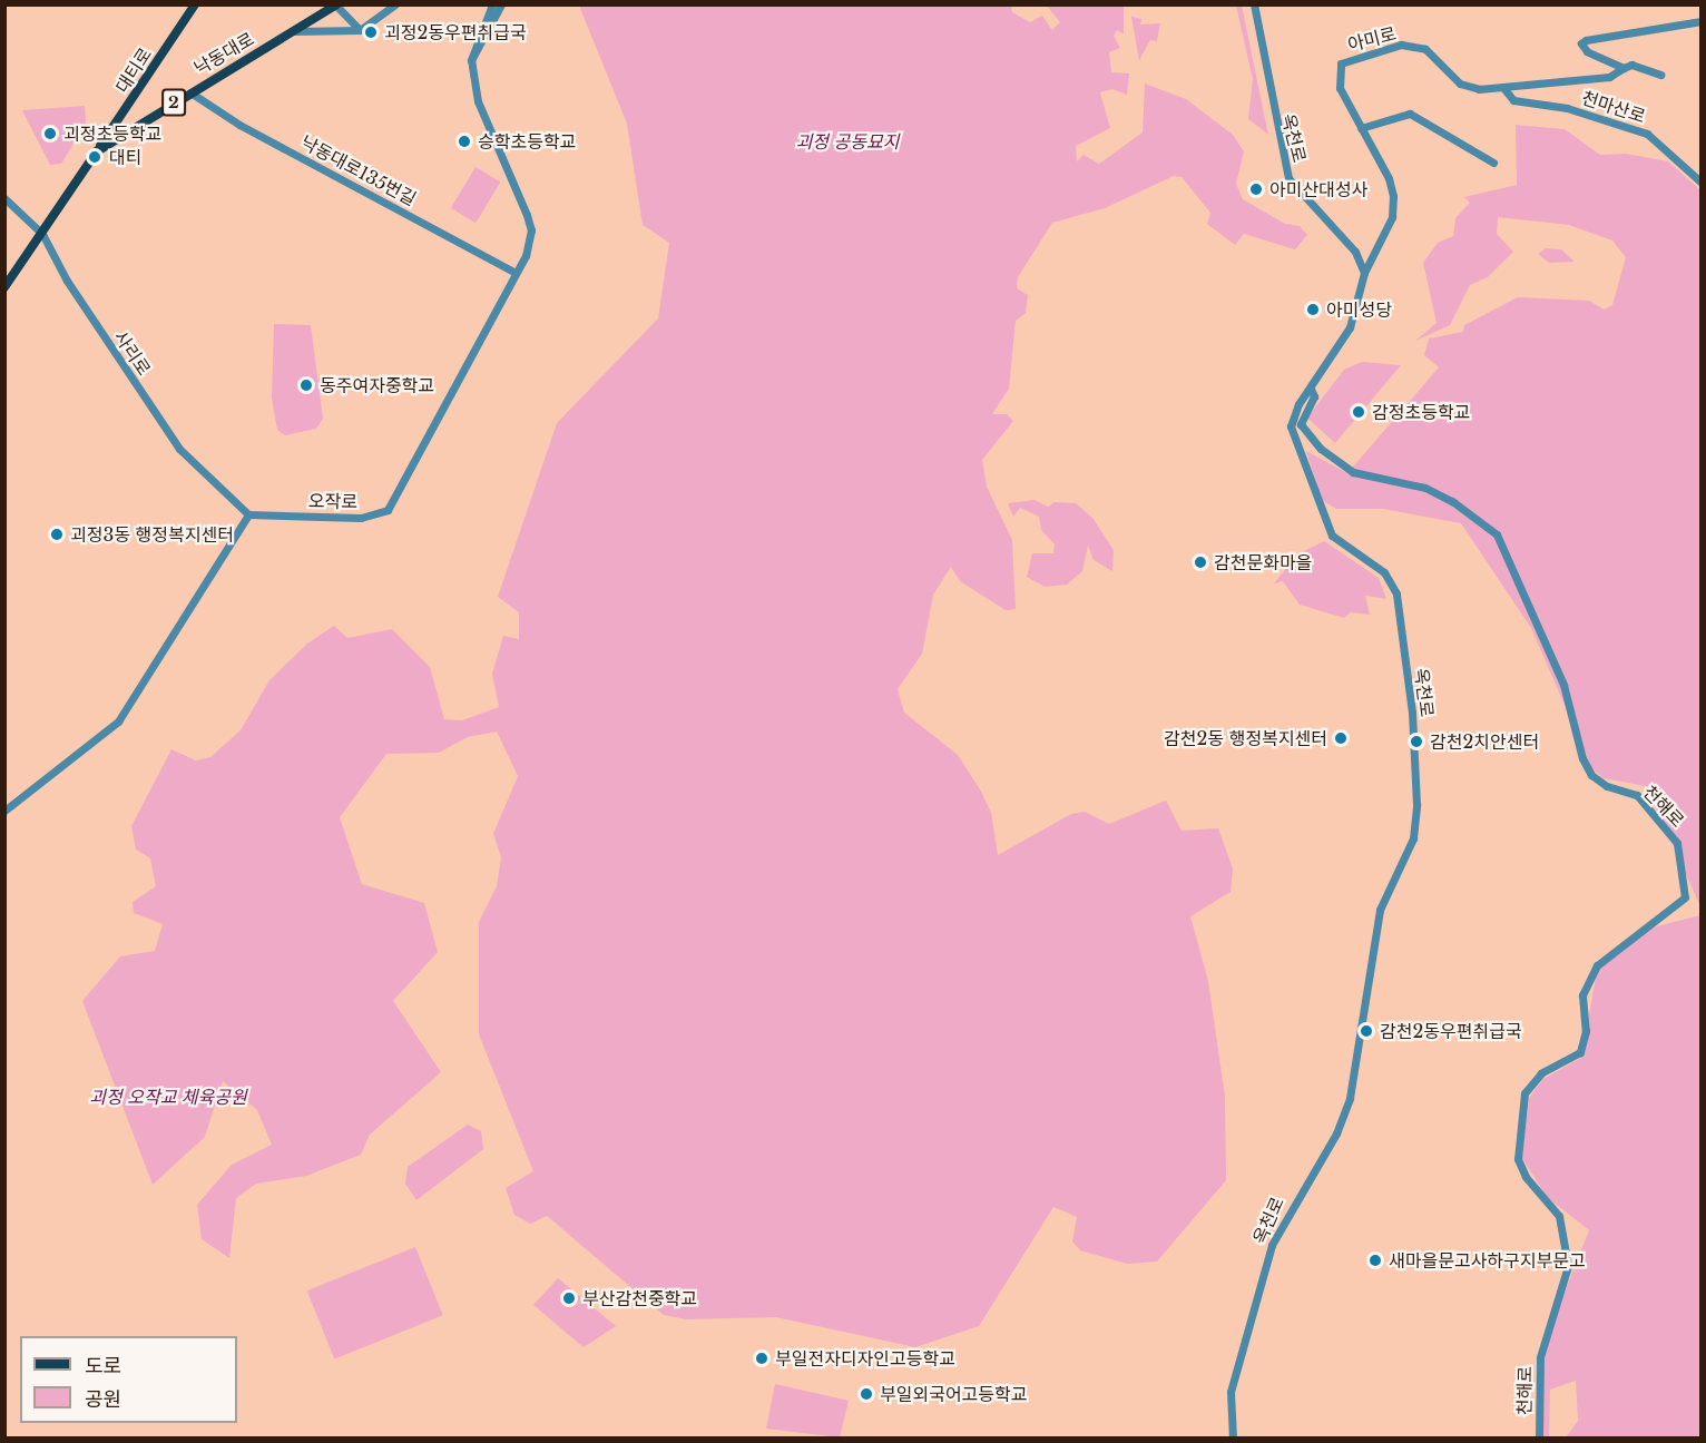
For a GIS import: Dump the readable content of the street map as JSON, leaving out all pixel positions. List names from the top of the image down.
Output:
{
  "streets": {
    "main road": ["낙동대로", "대티로", "2"],
    "street": [
      "아미로",
      "천마산로",
      "옥천로",
      "낙동대로135번길",
      "사리로",
      "오작로",
      "천해로"
    ]
  },
  "crossings": [
    ["아미로", "천마산로"],
    ["아미로", "옥천로"],
    ["낙동대로", "대티로"],
    ["낙동대로", "낙동대로135번길"],
    ["낙동대로", "사리로"],
    ["옥천로", "천해로"],
    ["낙동대로135번길", "오작로"],
    ["사리로", "오작로"]
  ],
  "parks": ["괴정 공동묘지", "괴정 오작교 체육공원"],
  "places": [
    "괴정2동우편취급국",
    "괴정초등학교",
    "승학초등학교",
    "대티",
    "아미산대성사",
    "아미성당",
    "동주여자중학교",
    "감정초등학교",
    "괴정3동 행정복지센터",
    "감천문화마을",
    "감천2동 행정복지센터",
    "감천2치안센터",
    "감천2동우편취급국",
    "새마을문고사하구지부문고",
    "부산감천중학교",
    "부일전자디자인고등학교",
    "부일외국어고등학교"
  ],
  "legend": ["도로", "공원"]
}
